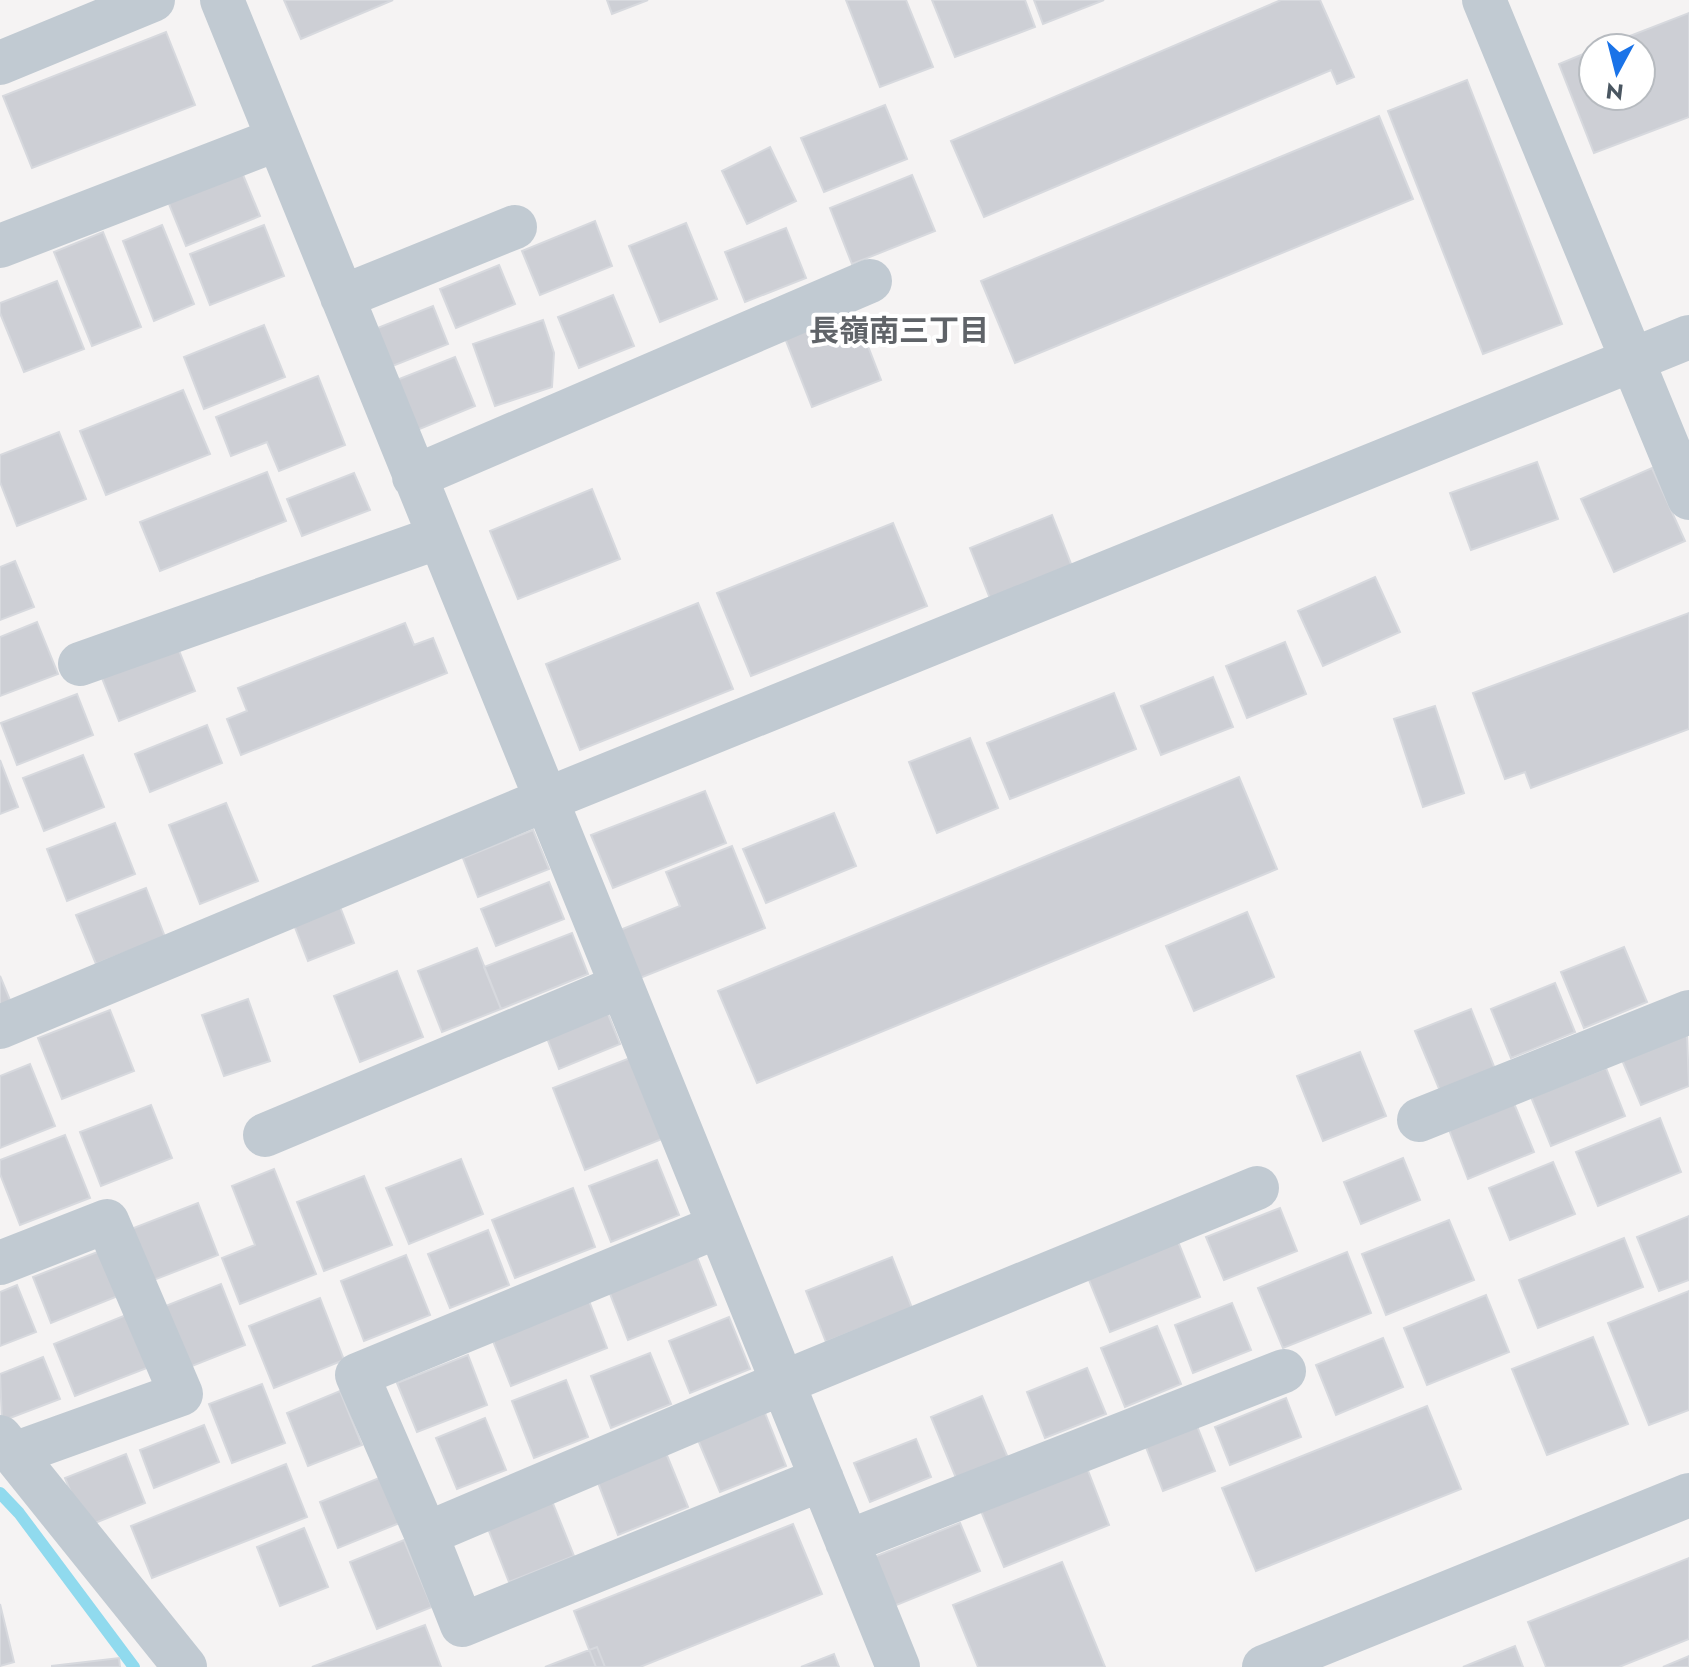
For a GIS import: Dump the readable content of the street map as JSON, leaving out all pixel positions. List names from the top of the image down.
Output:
{
  "districts": ["長嶺南三丁目"],
  "north": "bottom"
}
